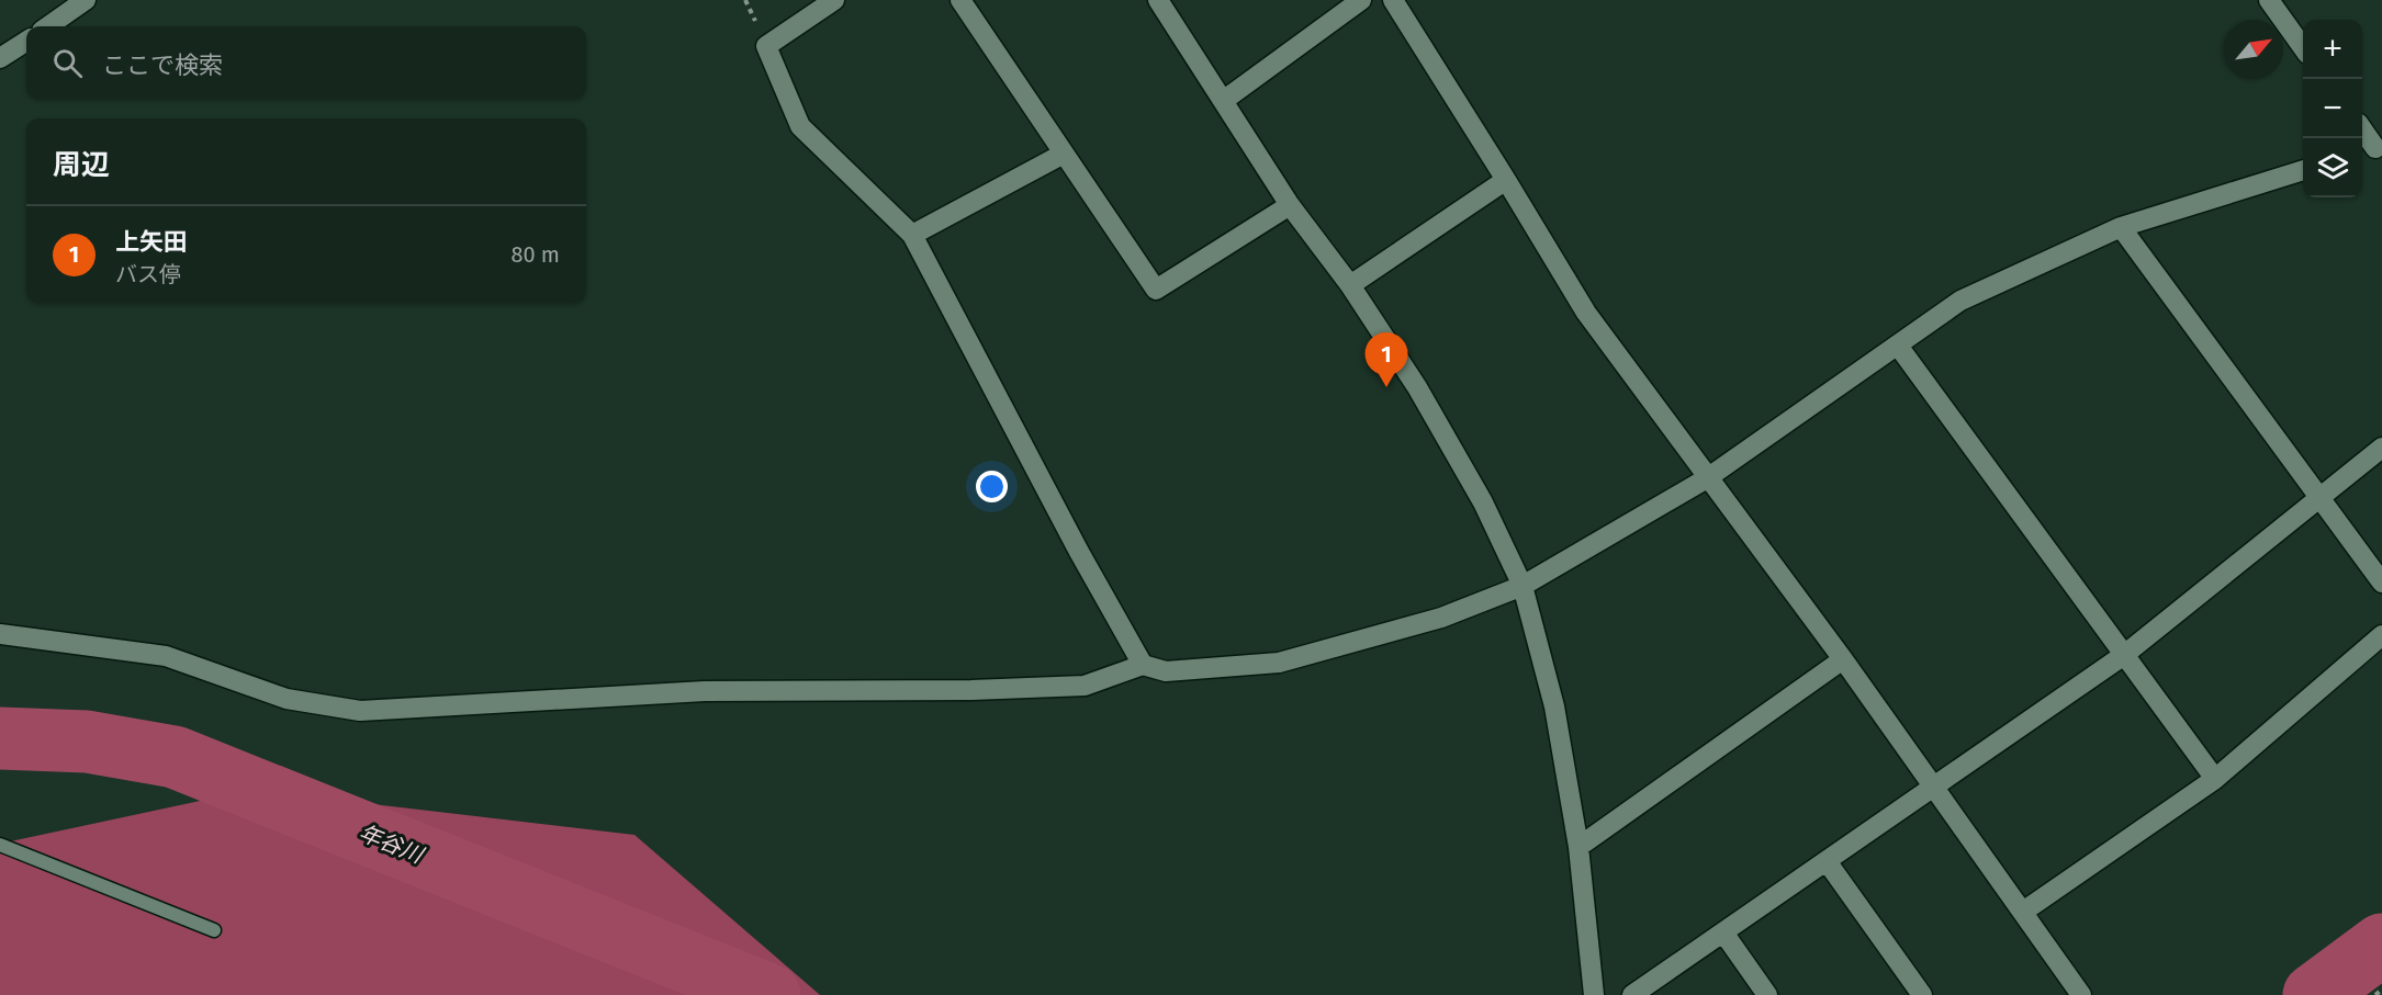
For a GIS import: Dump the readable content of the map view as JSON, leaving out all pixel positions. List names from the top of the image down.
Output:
{
  "water": ["年谷川"],
  "north": "top right",
  "page": {
    "map_buttons": ["+", "−"],
    "search": "ここで検索",
    "heading": "周辺",
    "list": [
      {
        "mark": "1",
        "name": "上矢田",
        "note": "バス停",
        "value": "80 m"
      }
    ],
    "pins": "1"
  }
}
